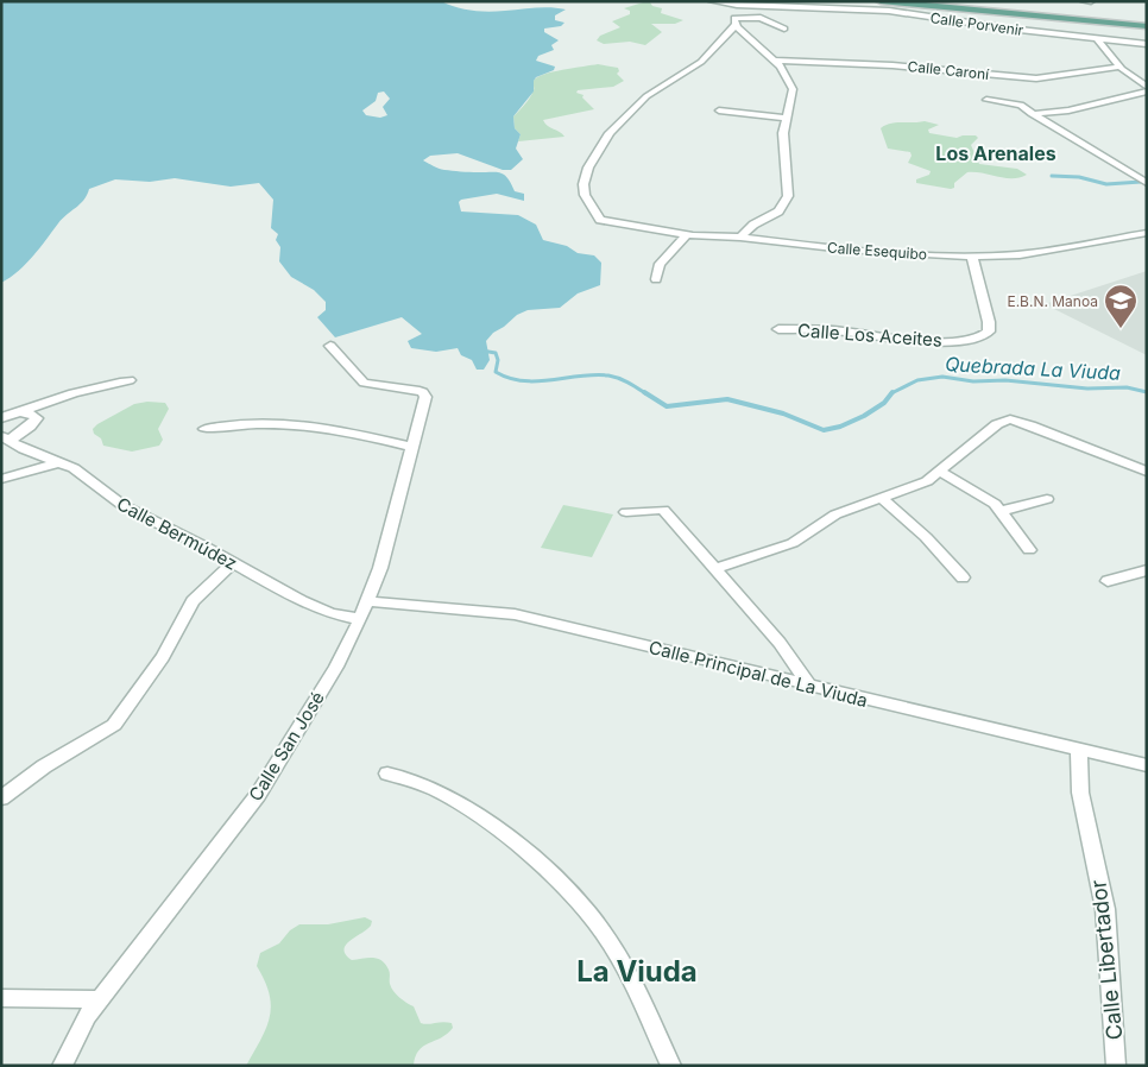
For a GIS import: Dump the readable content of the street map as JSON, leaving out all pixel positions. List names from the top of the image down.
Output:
{
  "streets": {
    "street": [
      "Calle Porvenir",
      "Calle Caroní",
      "Calle Esequibo",
      "Calle Los Aceites",
      "Calle Bermúdez",
      "Calle Principal de La Viuda",
      "Calle San José",
      "Calle Libertador"
    ]
  },
  "crossings": [
    ["Calle Esequibo", "Calle Los Aceites"],
    ["Calle Bermúdez", "Calle San José"],
    ["Calle Principal de La Viuda", "Calle San José"],
    ["Calle Principal de La Viuda", "Calle Libertador"]
  ],
  "districts": ["Los Arenales", "La Viuda"],
  "water": ["Quebrada La Viuda"],
  "places": {
    "school or university": ["E.B.N. Manoa"]
  }
}
